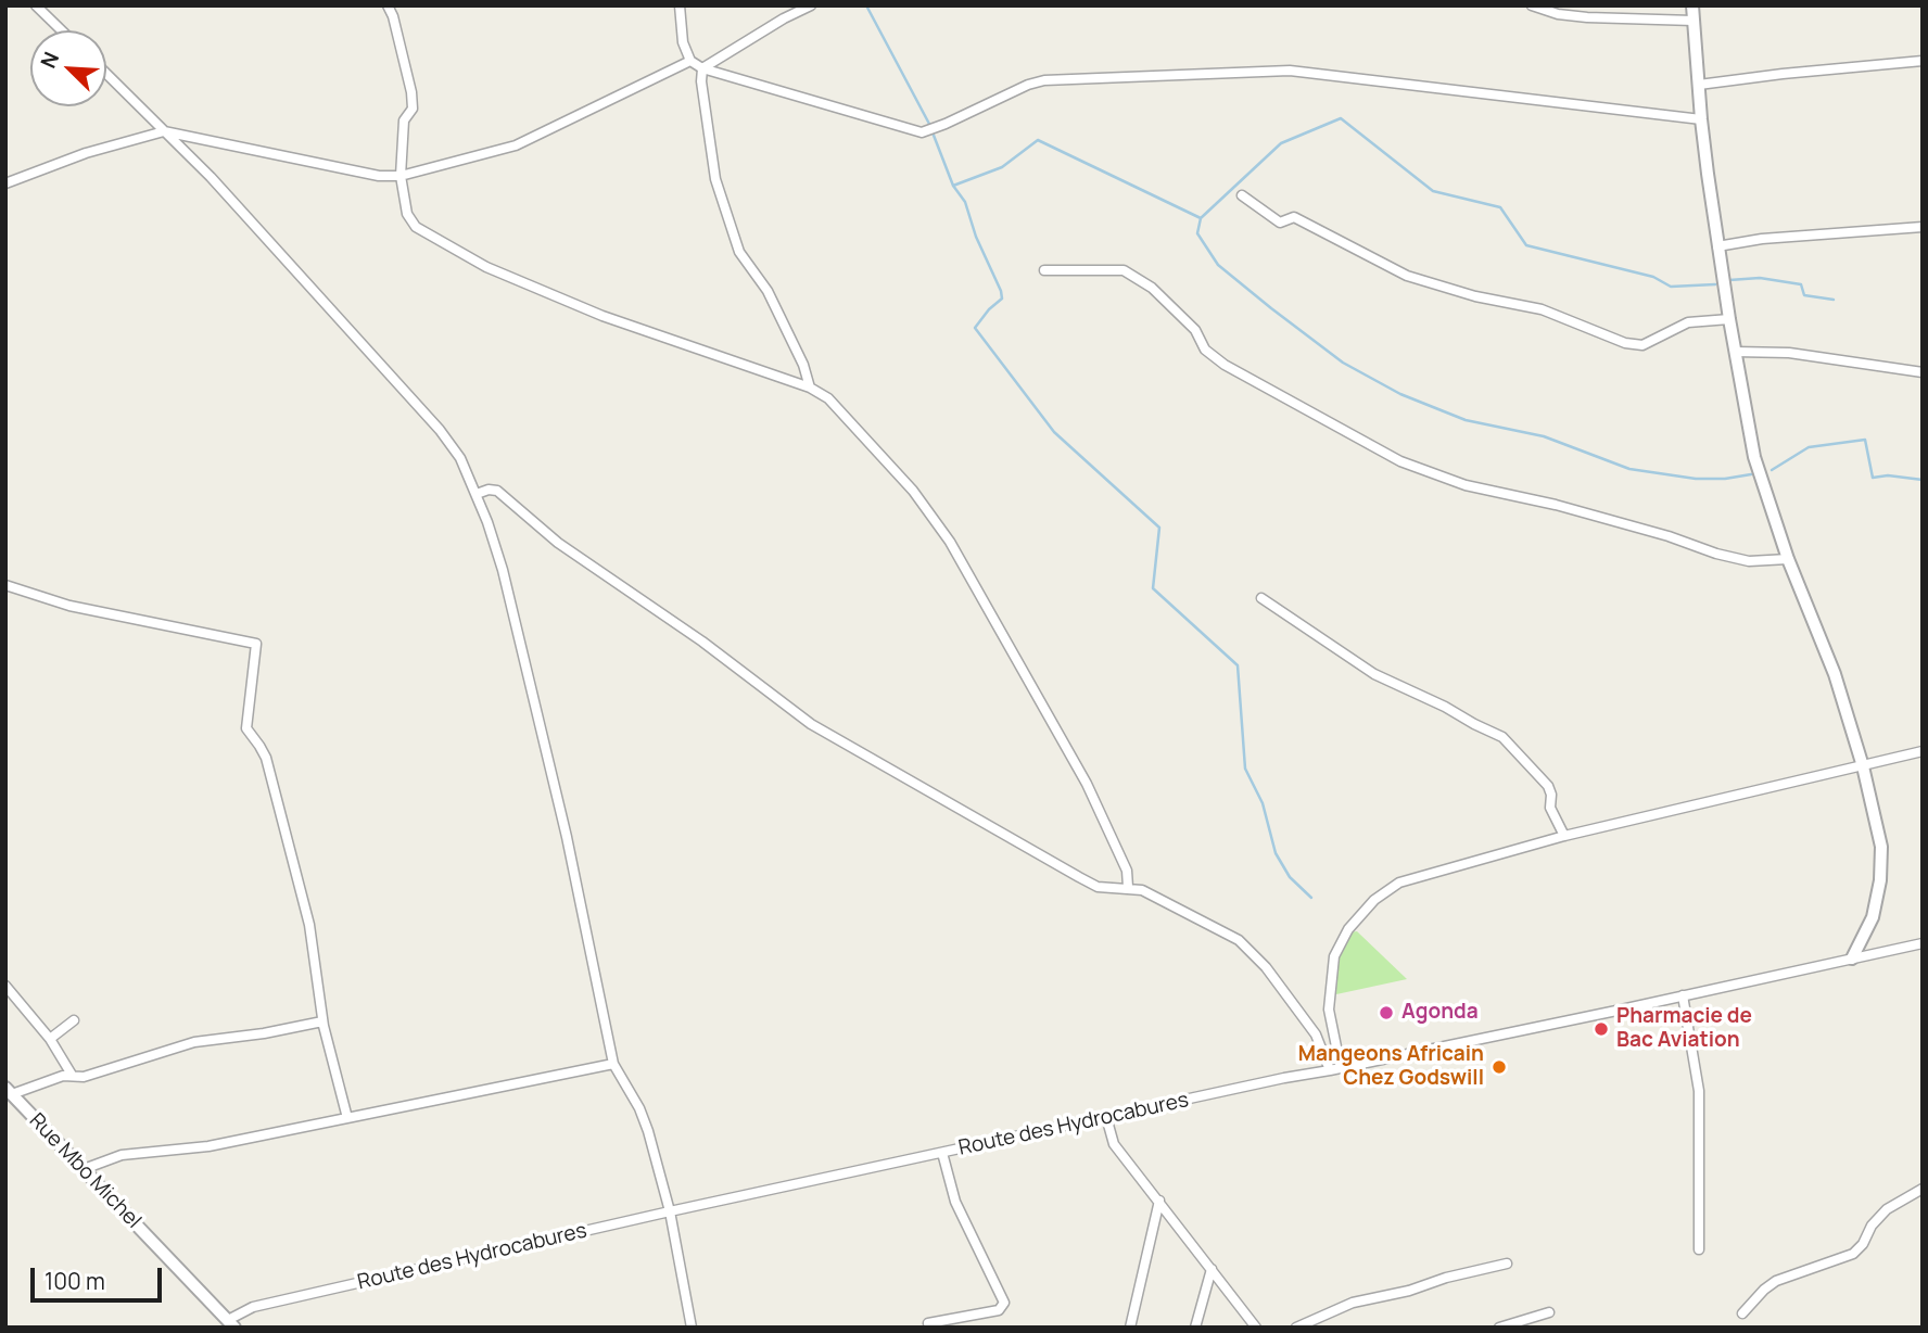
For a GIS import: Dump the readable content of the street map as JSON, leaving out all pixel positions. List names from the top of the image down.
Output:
{
  "streets": {
    "street": ["Route des Hydrocabures", "Rue Mbo Michel"]
  },
  "crossings": [
    ["Route des Hydrocabures", "Rue Mbo Michel"]
  ],
  "places": ["Agonda", "Pharmacie de Bac Aviation", "Mangeons Africain Chez Godswill"],
  "scale_bar": "100 m",
  "north": "top left"
}
